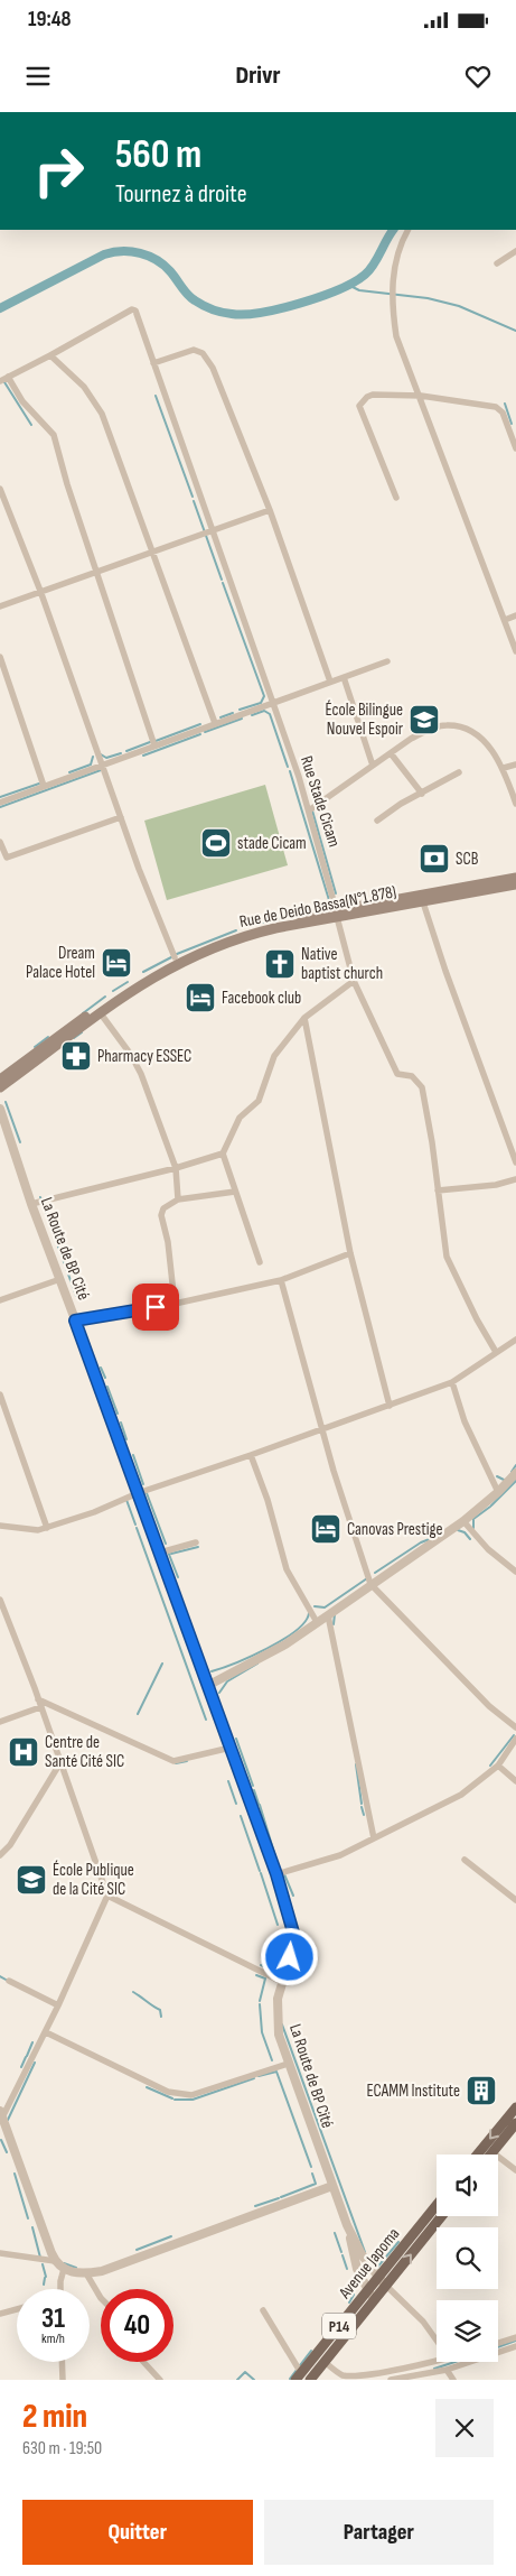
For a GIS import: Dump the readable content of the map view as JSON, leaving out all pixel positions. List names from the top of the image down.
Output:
{
  "streets": {
    "main road": ["Rue de Deido Bassa(N°1.878)", "Avenue Japoma", "P14"],
    "street": ["Rue Stade Cicam", "La Route de BP Cité"]
  },
  "crossings": [
    ["Rue Stade Cicam", "Rue de Deido Bassa(N°1.878)"],
    ["La Route de BP Cité", "Avenue Japoma"]
  ],
  "places": {
    "school or university": ["École Bilingue Nouvel Espoir", "École Publique de la Cité SIC"],
    "sports": ["stade Cicam"],
    "bank": ["SCB"],
    "hotel": ["Dream Palace Hotel", "Facebook club", "Canovas Prestige"],
    "church": ["Native baptist church"],
    "pharmacy": ["Pharmacy ESSEC"],
    "hospital": ["Centre de Santé Cité SIC"],
    "building": ["ECAMM Institute"]
  },
  "page": {
    "status": "19:48",
    "header": "Drivr",
    "turn": ["560 m", "Tournez à droite"],
    "speed": "31 km/h",
    "limit": "40",
    "heading": ["2 min", "630 m · 19:50"],
    "buttons": ["Quitter", "Partager"]
  }
}
